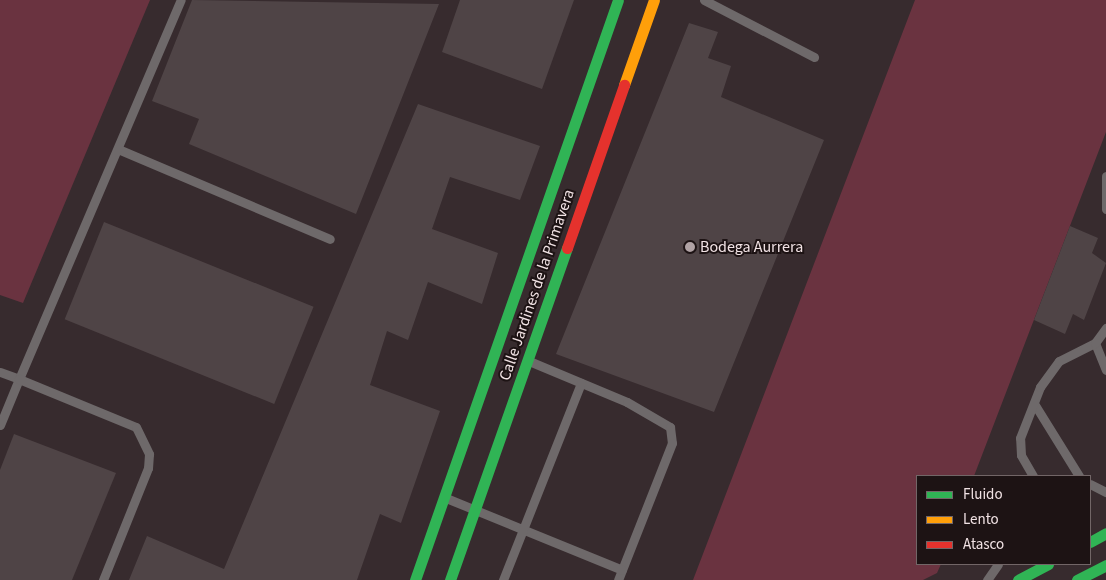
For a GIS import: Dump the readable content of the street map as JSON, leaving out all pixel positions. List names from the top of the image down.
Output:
{
  "streets": {
    "main road": ["Calle Jardines de la Primavera"]
  },
  "places": ["Bodega Aurrera"],
  "legend": ["Fluido", "Lento", "Atasco"]
}
